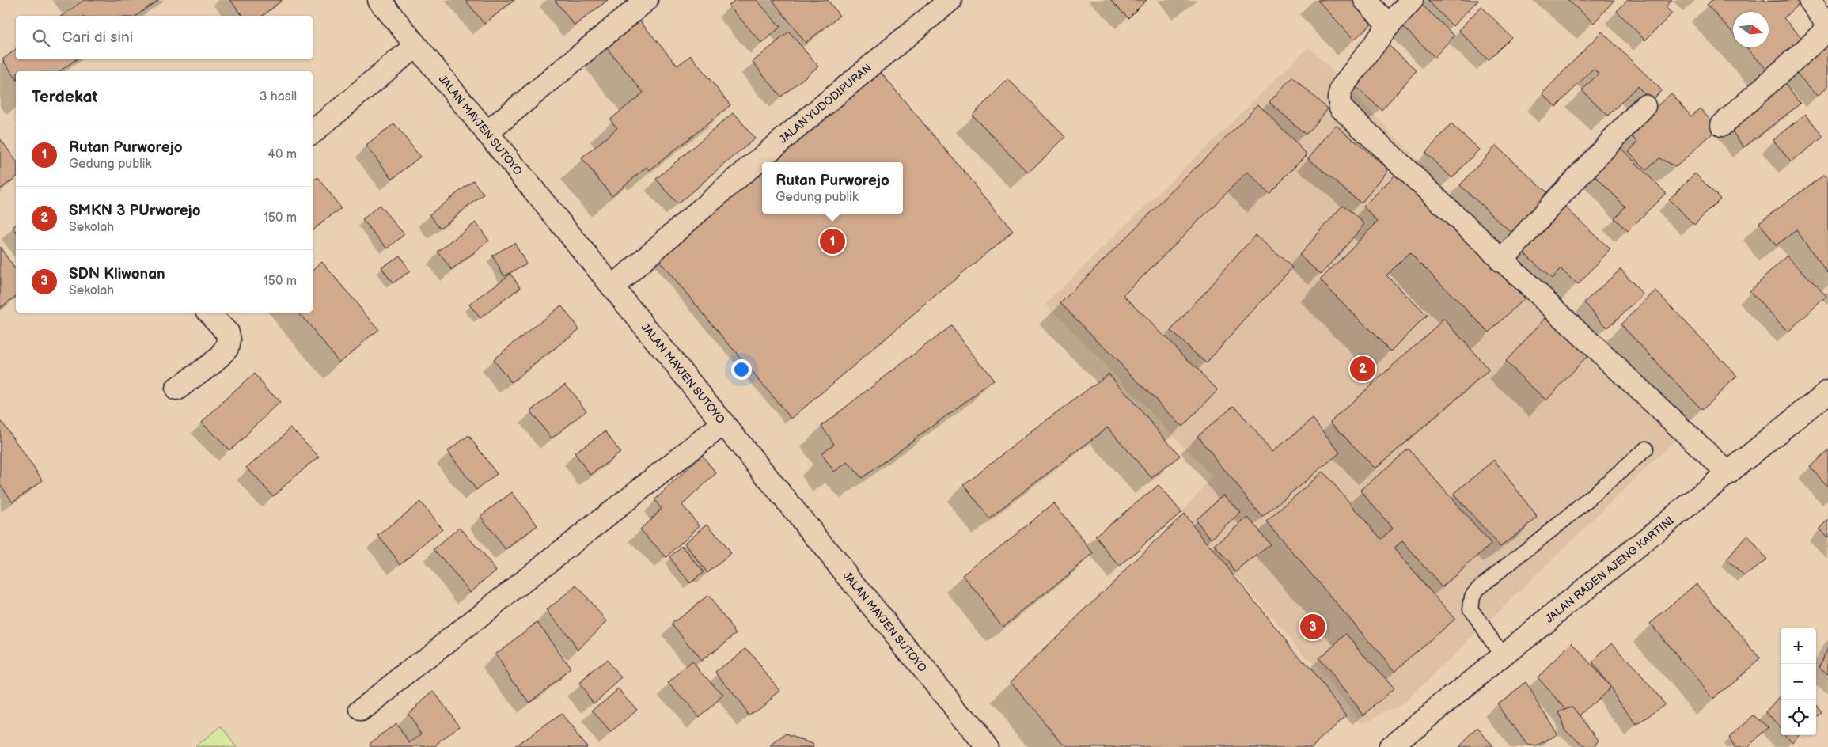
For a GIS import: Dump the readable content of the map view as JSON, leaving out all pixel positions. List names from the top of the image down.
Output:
{
  "streets": {
    "street": ["JALAN YUDODIPURAN", "JALAN MAYJEN SUTOYO", "JALAN RADEN AJENG KARTINI"]
  },
  "crossings": [
    ["JALAN YUDODIPURAN", "JALAN MAYJEN SUTOYO"]
  ],
  "north": "right",
  "page": {
    "search": "Cari di sini",
    "heading": ["Terdekat", "3 hasil"],
    "list": [
      {
        "mark": "1",
        "name": "Rutan Purworejo",
        "note": "Gedung publik",
        "value": "40 m"
      },
      {
        "mark": "2",
        "name": "SMKN 3 PUrworejo",
        "note": "Sekolah",
        "value": "150 m"
      },
      {
        "mark": "3",
        "name": "SDN Kliwonan",
        "note": "Sekolah",
        "value": "150 m"
      }
    ],
    "popup": ["Rutan Purworejo", "Gedung publik"],
    "pins": ["1", "2", "3"],
    "map_buttons": ["+", "−"]
  }
}
